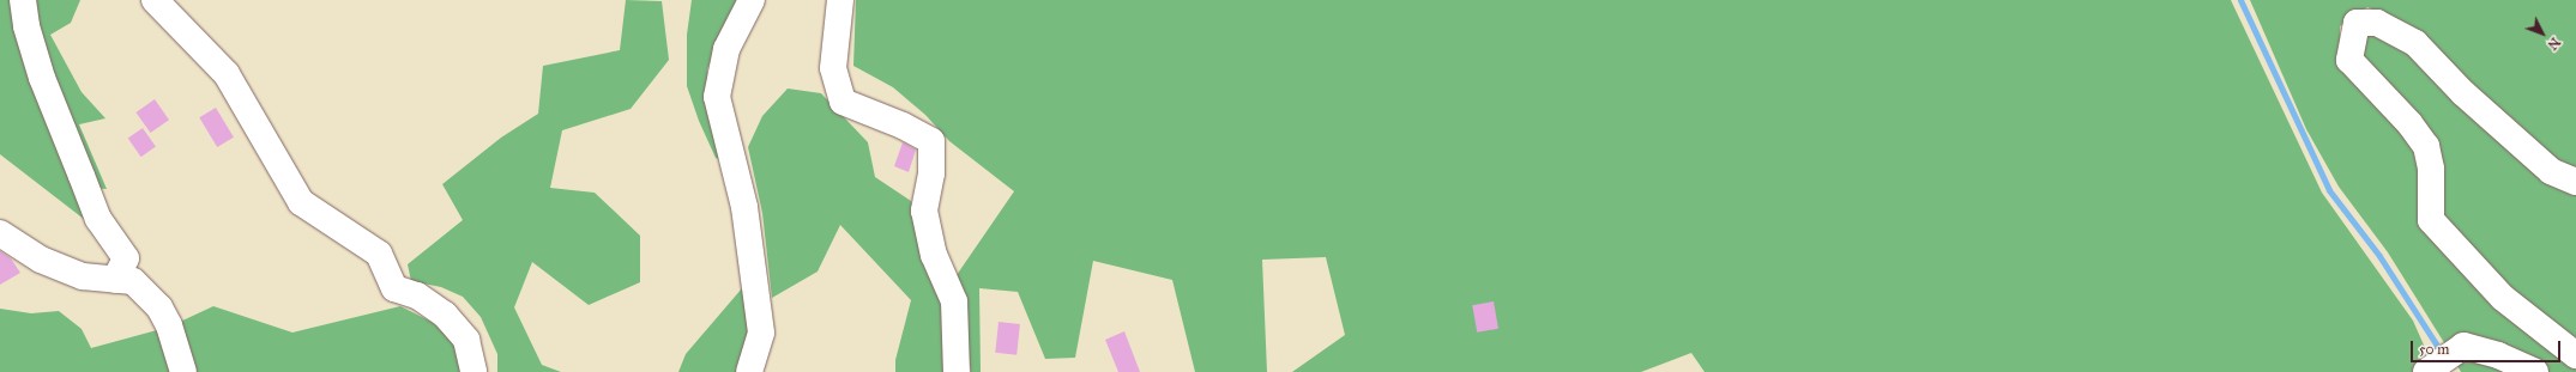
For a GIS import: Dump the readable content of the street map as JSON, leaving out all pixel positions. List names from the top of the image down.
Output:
{
  "scale_bar": "50 m",
  "north": "bottom right"
}
